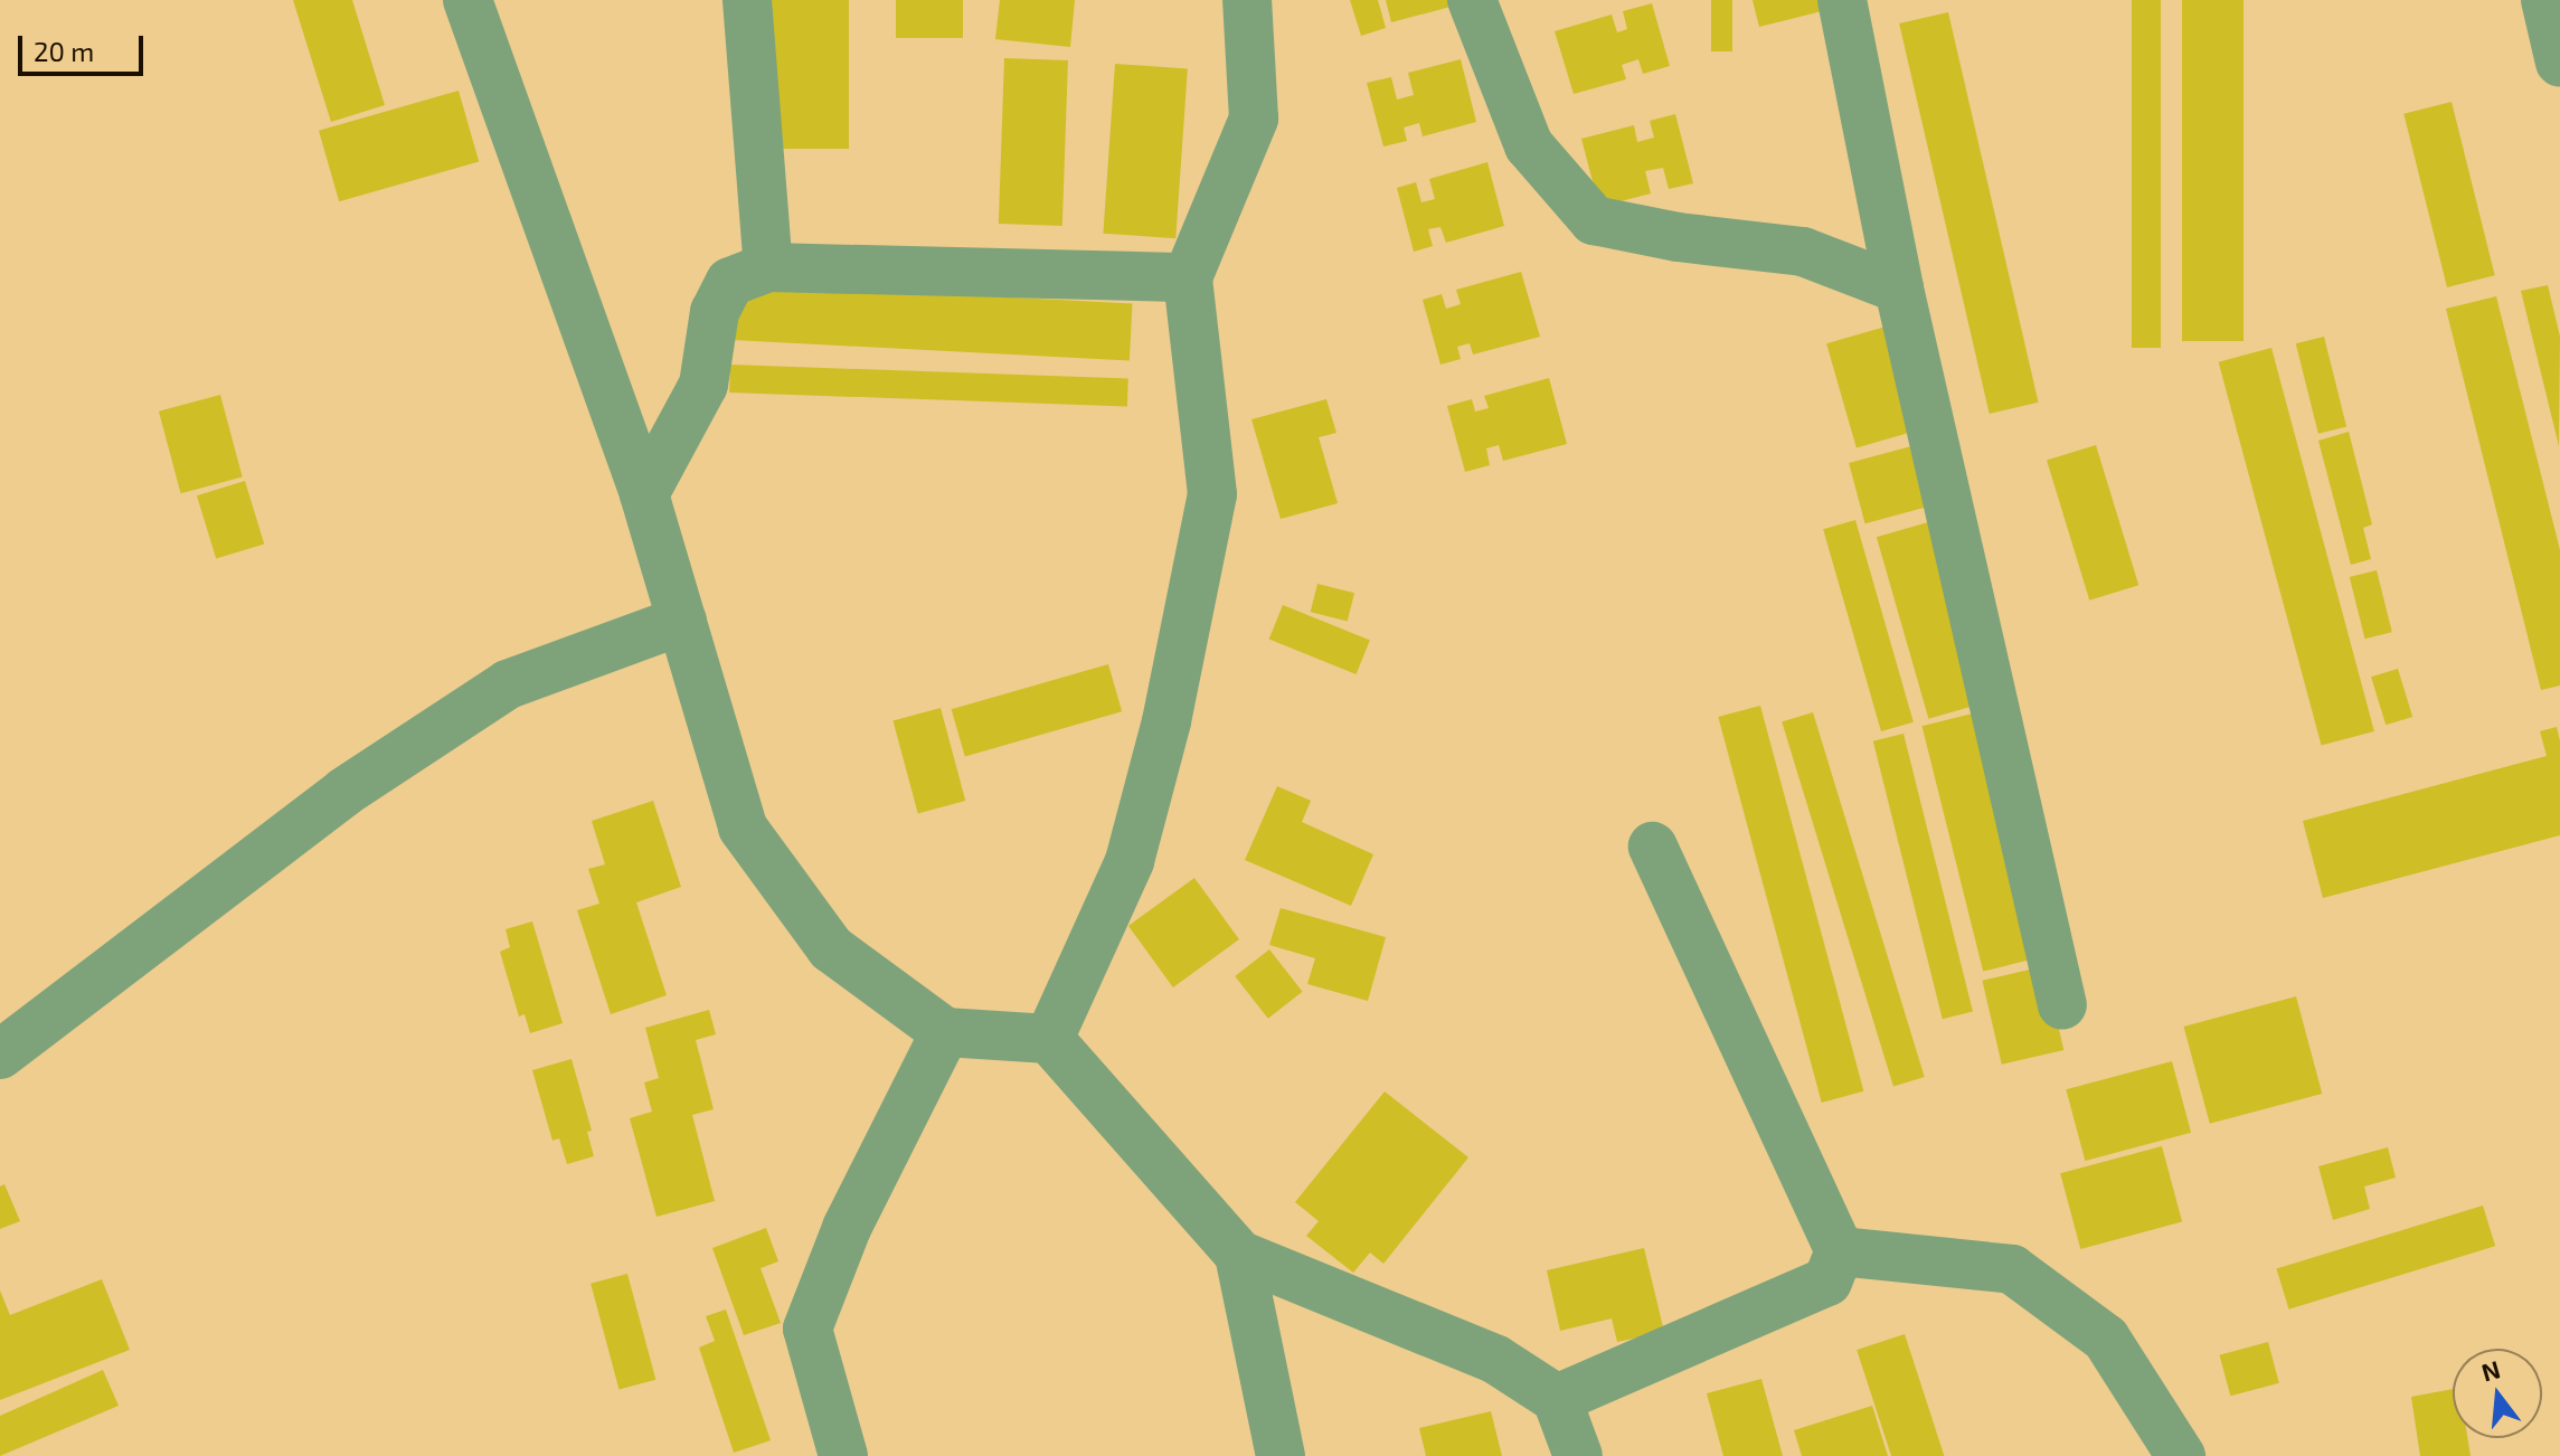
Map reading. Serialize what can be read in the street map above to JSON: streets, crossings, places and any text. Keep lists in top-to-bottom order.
{
  "scale_bar": "20 m",
  "north": "top"
}
